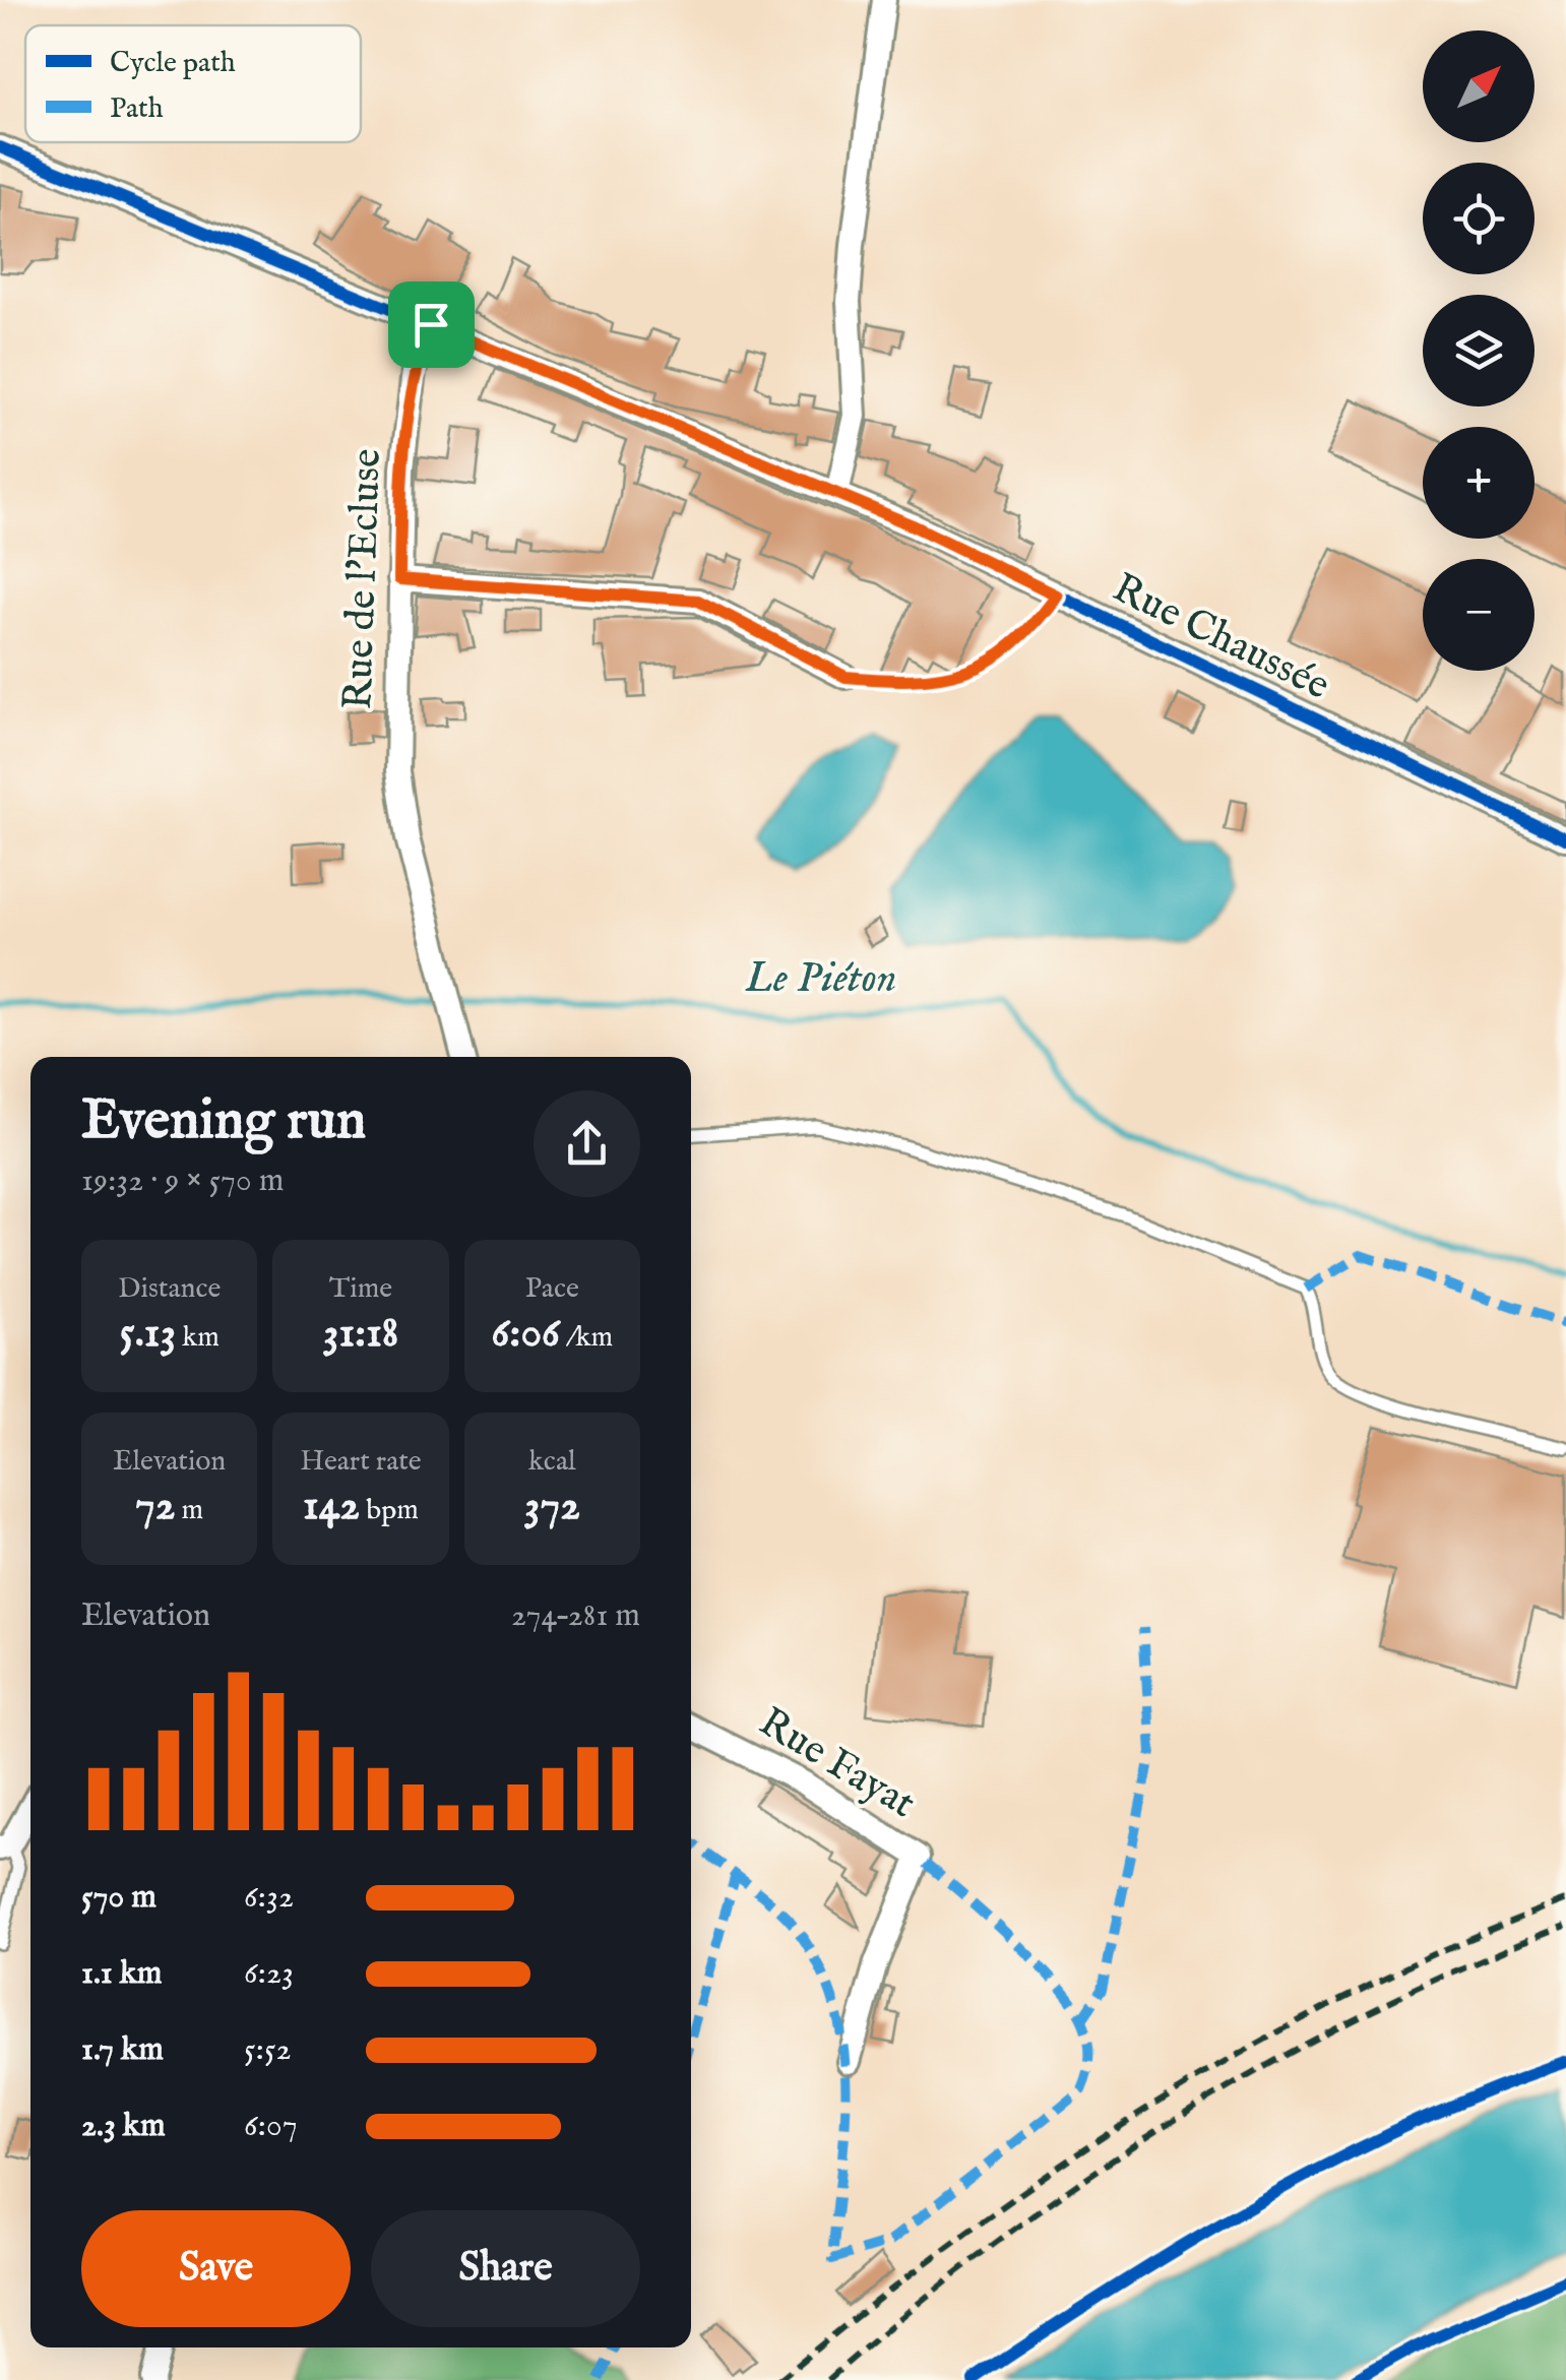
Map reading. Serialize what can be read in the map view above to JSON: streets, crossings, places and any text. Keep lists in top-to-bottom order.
{
  "streets": {
    "street": ["Rue de l'Ecluse", "Rue Chaussée", "Rue Fayat"]
  },
  "crossings": [
    ["Rue de l'Ecluse", "Rue Chaussée"]
  ],
  "water": ["Le Piéton"],
  "legend": ["Cycle path", "Path"],
  "north": "top right",
  "page": {
    "map_buttons": ["+", "−"],
    "heading": ["Evening run", "19:32 · 9 × 570 m"],
    "stats": [
      ["Distance", "5.13 km"],
      ["Time", "31:18"],
      ["Pace", "6:06 /km"],
      ["Elevation", "72 m"],
      ["Heart rate", "142 bpm"],
      ["kcal", "372"]
    ],
    "chart": ["Elevation", "274–281 m"],
    "list": [
      {
        "name": "570 m",
        "note": "6:32"
      },
      {
        "name": "1.1 km",
        "note": "6:23"
      },
      {
        "name": "1.7 km",
        "note": "5:52"
      },
      {
        "name": "2.3 km",
        "note": "6:07"
      }
    ],
    "buttons": ["Save", "Share"]
  }
}
